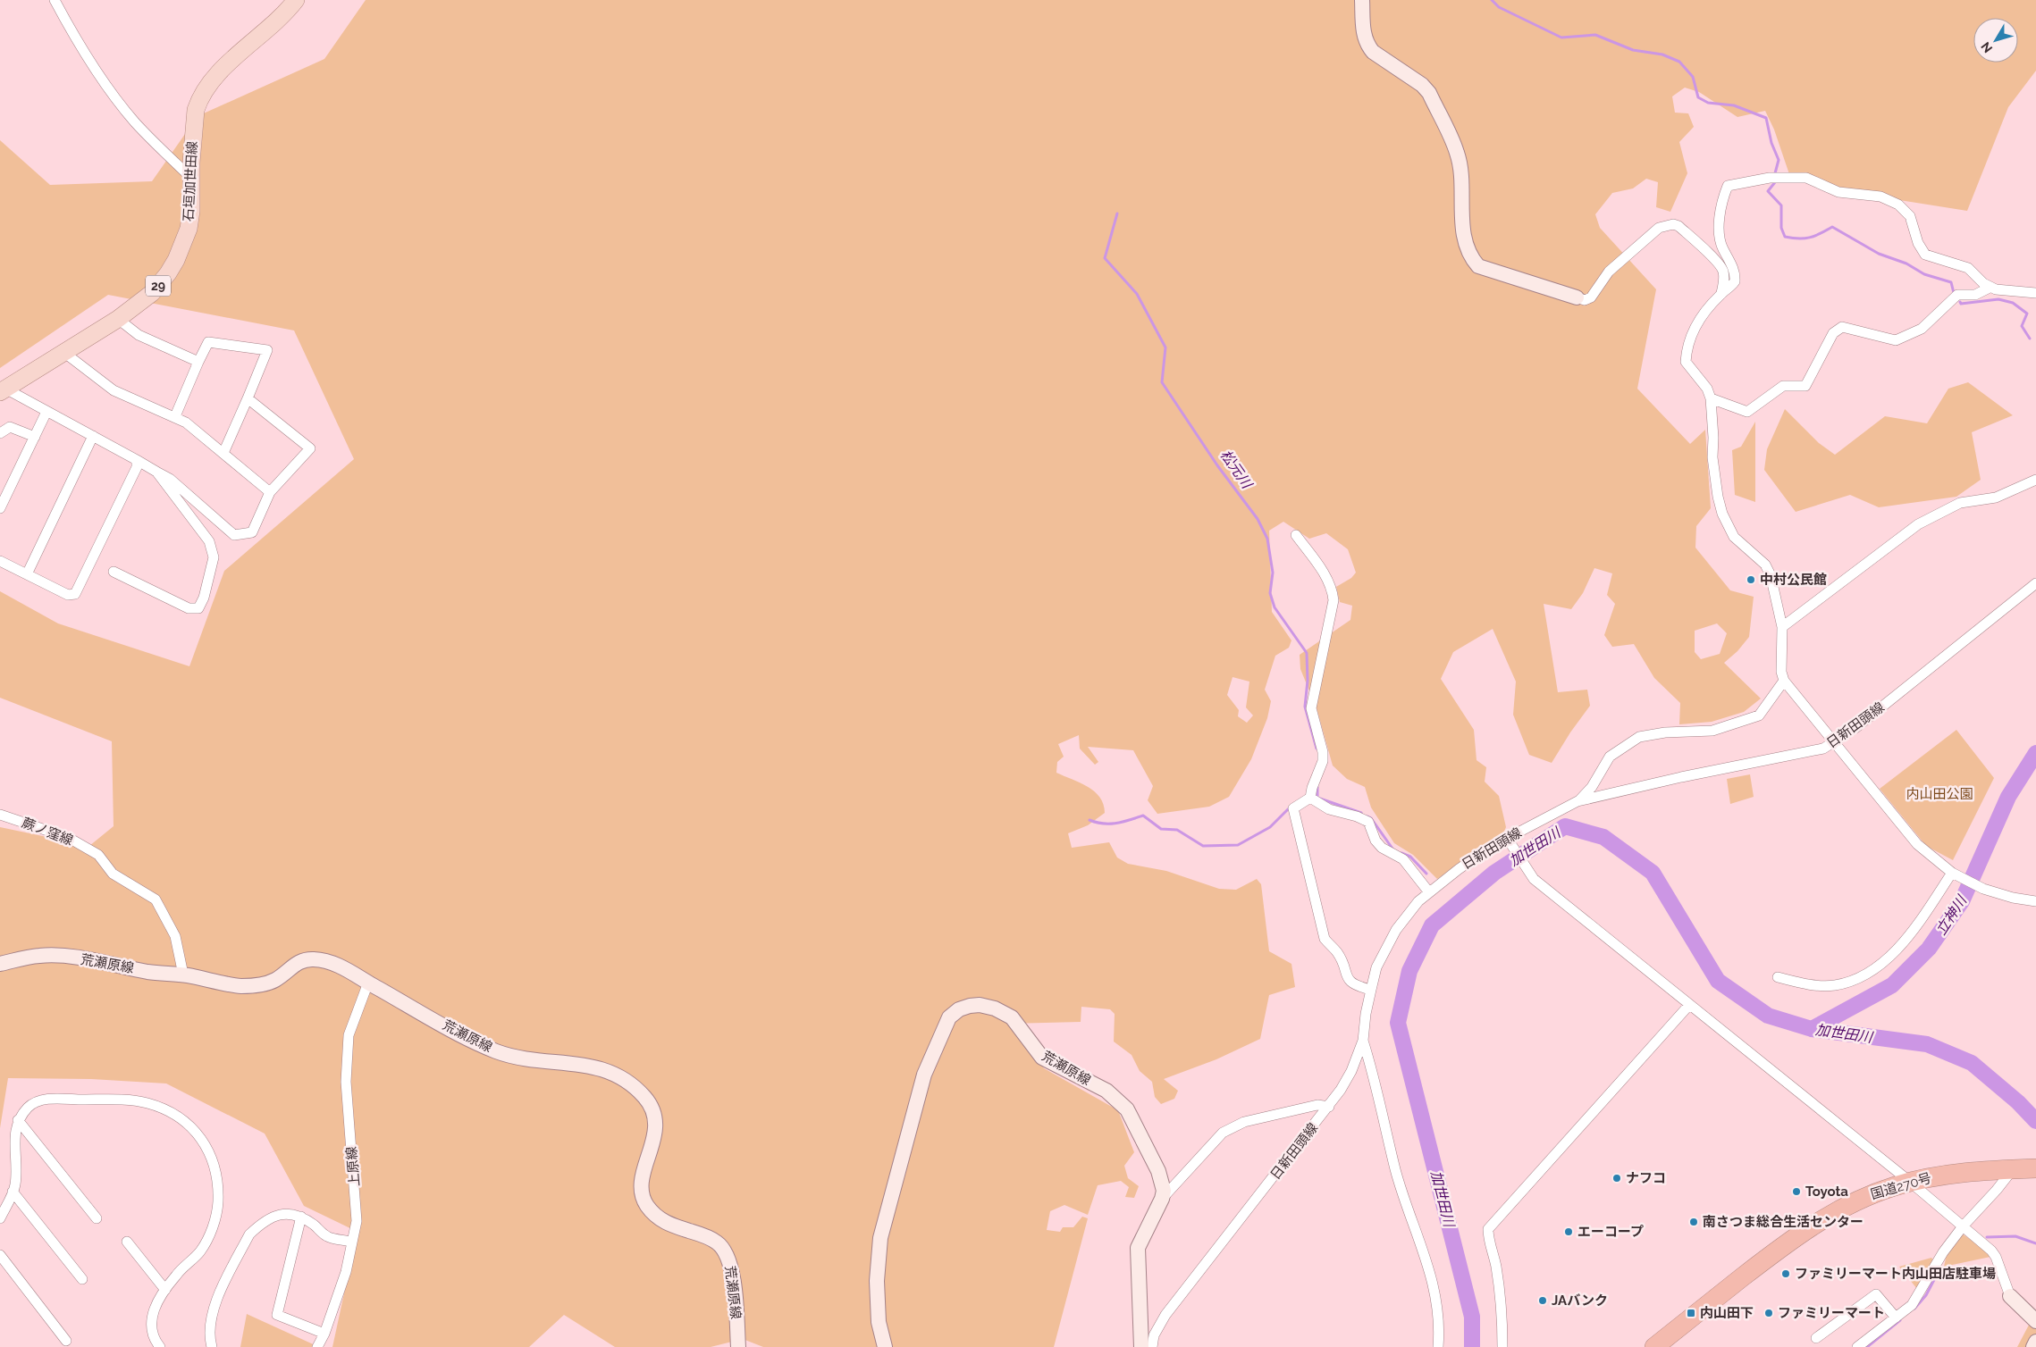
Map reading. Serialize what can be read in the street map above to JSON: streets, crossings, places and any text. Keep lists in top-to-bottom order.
{
  "streets": {
    "highway": ["国道270号"],
    "main road": ["石垣加世田線", "29"],
    "street": [
      "日新田頭線",
      "蕨ノ窪線",
      "荒瀬原線",
      "上原線"
    ]
  },
  "crossings": [
    ["蕨ノ窪線", "荒瀬原線"],
    ["荒瀬原線", "上原線"]
  ],
  "water": ["松元川", "加世田川", "立神川"],
  "parks": ["内山田公園"],
  "places": {
    "other": [
      "中村公民館",
      "ナフコ",
      "Toyota",
      "南さつま総合生活センター",
      "エーコープ",
      "ファミリーマート内山田店駐車場",
      "JAバンク",
      "ファミリーマート"
    ],
    "transit": ["内山田下"]
  },
  "north": "bottom left"
}
